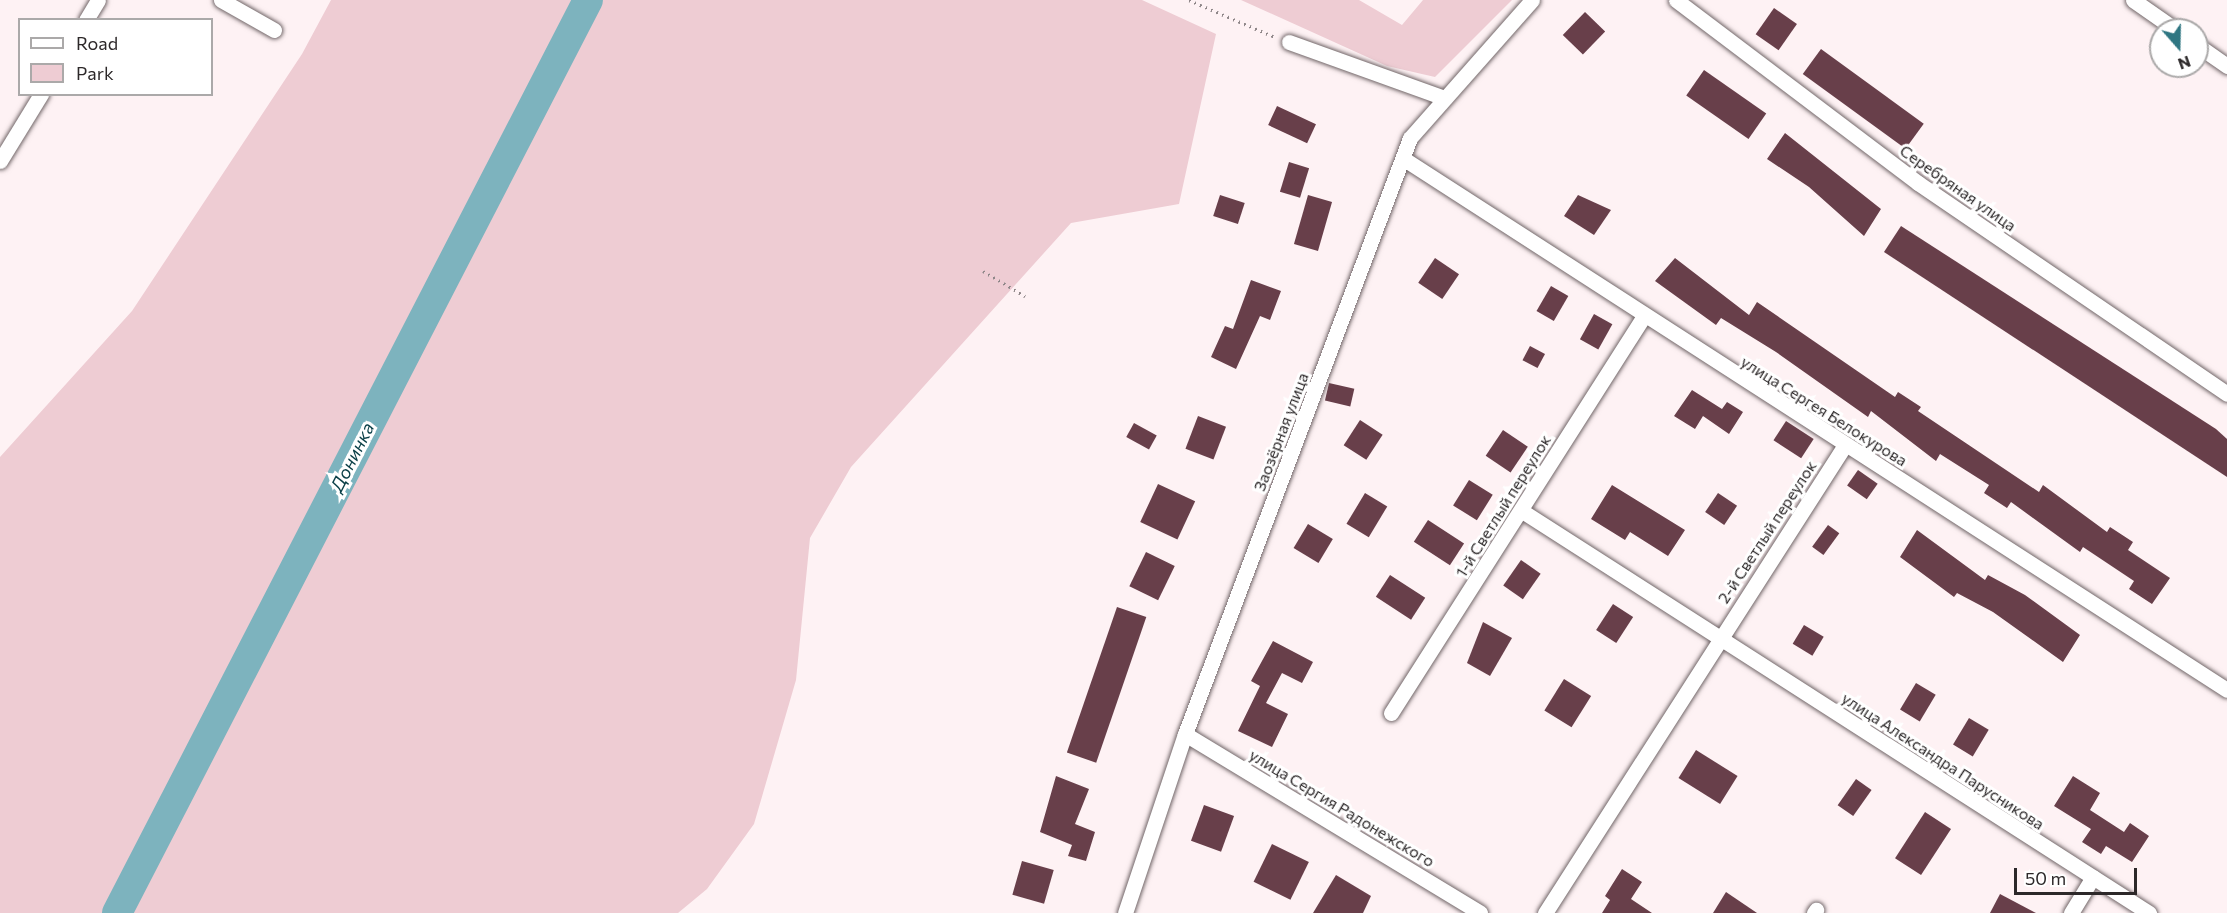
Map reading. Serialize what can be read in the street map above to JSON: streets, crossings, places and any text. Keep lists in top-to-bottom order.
{
  "streets": {
    "street": [
      "Серебряная улица",
      "улица Сергея Белокурова",
      "Заозёрная улица",
      "1-й Светлый переулок",
      "2-й Светлый переулок",
      "улица Александра Парусникова",
      "улица Сергия Радонежского"
    ]
  },
  "crossings": [
    ["улица Сергея Белокурова", "Заозёрная улица"],
    ["улица Сергея Белокурова", "1-й Светлый переулок"],
    ["улица Сергея Белокурова", "2-й Светлый переулок"],
    ["Заозёрная улица", "улица Сергия Радонежского"],
    ["2-й Светлый переулок", "улица Александра Парусникова"]
  ],
  "water": ["Донинка"],
  "legend": ["Road", "Park"],
  "scale_bar": "50 m",
  "north": "bottom"
}
